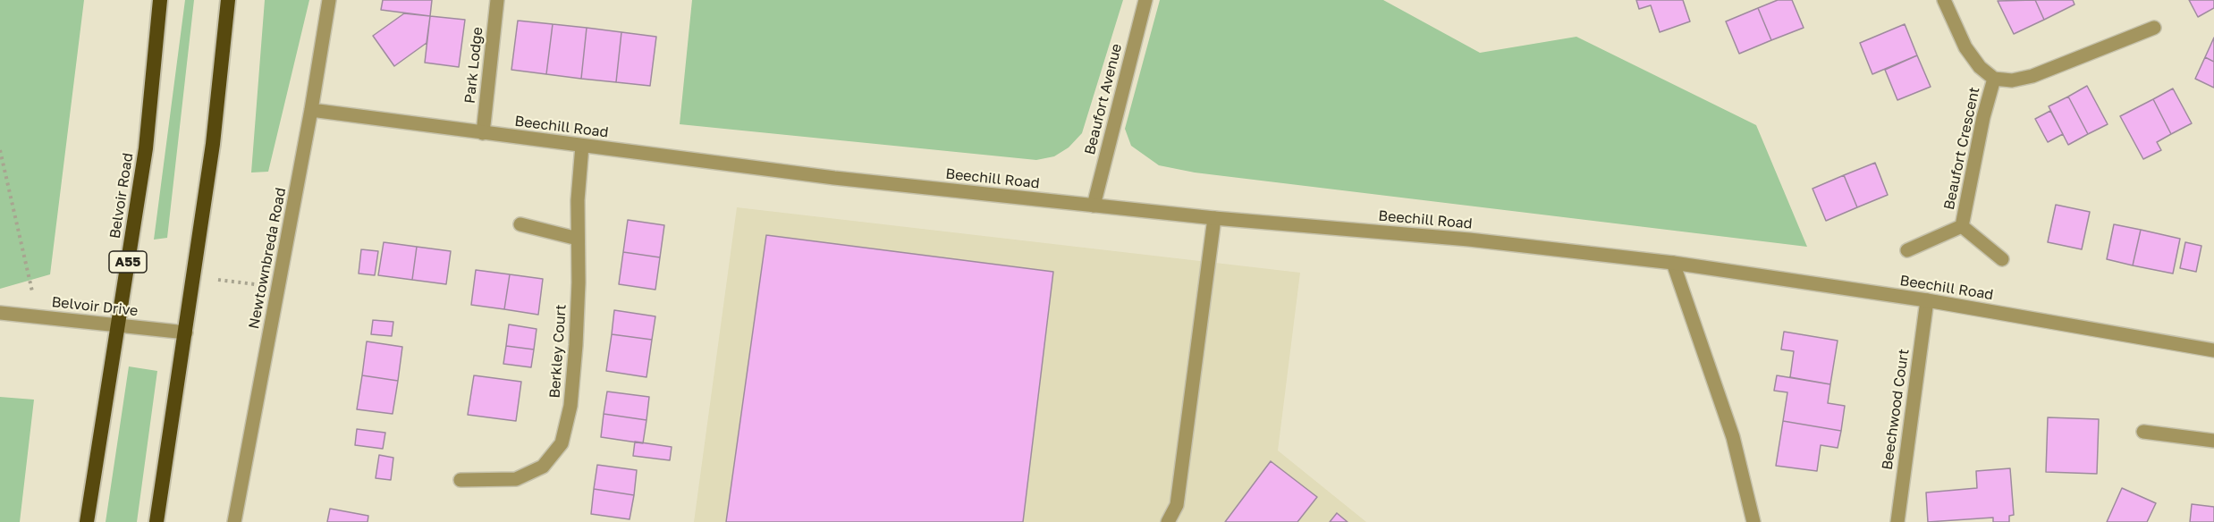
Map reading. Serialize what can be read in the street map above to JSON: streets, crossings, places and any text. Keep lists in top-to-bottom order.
{
  "streets": {
    "highway": ["Belvoir Road", "A55"],
    "street": [
      "Park Lodge",
      "Beaufort Avenue",
      "Beechill Road",
      "Beaufort Crescent",
      "Newtownbreda Road",
      "Belvoir Drive",
      "Berkley Court",
      "Beechwood Court"
    ]
  },
  "crossings": [
    ["Park Lodge", "Beechill Road"],
    ["Beaufort Avenue", "Beechill Road"],
    ["Beechill Road", "Newtownbreda Road"],
    ["Beechill Road", "Berkley Court"],
    ["Beechill Road", "Beechwood Court"],
    ["Belvoir Road", "Belvoir Drive"]
  ]
}
